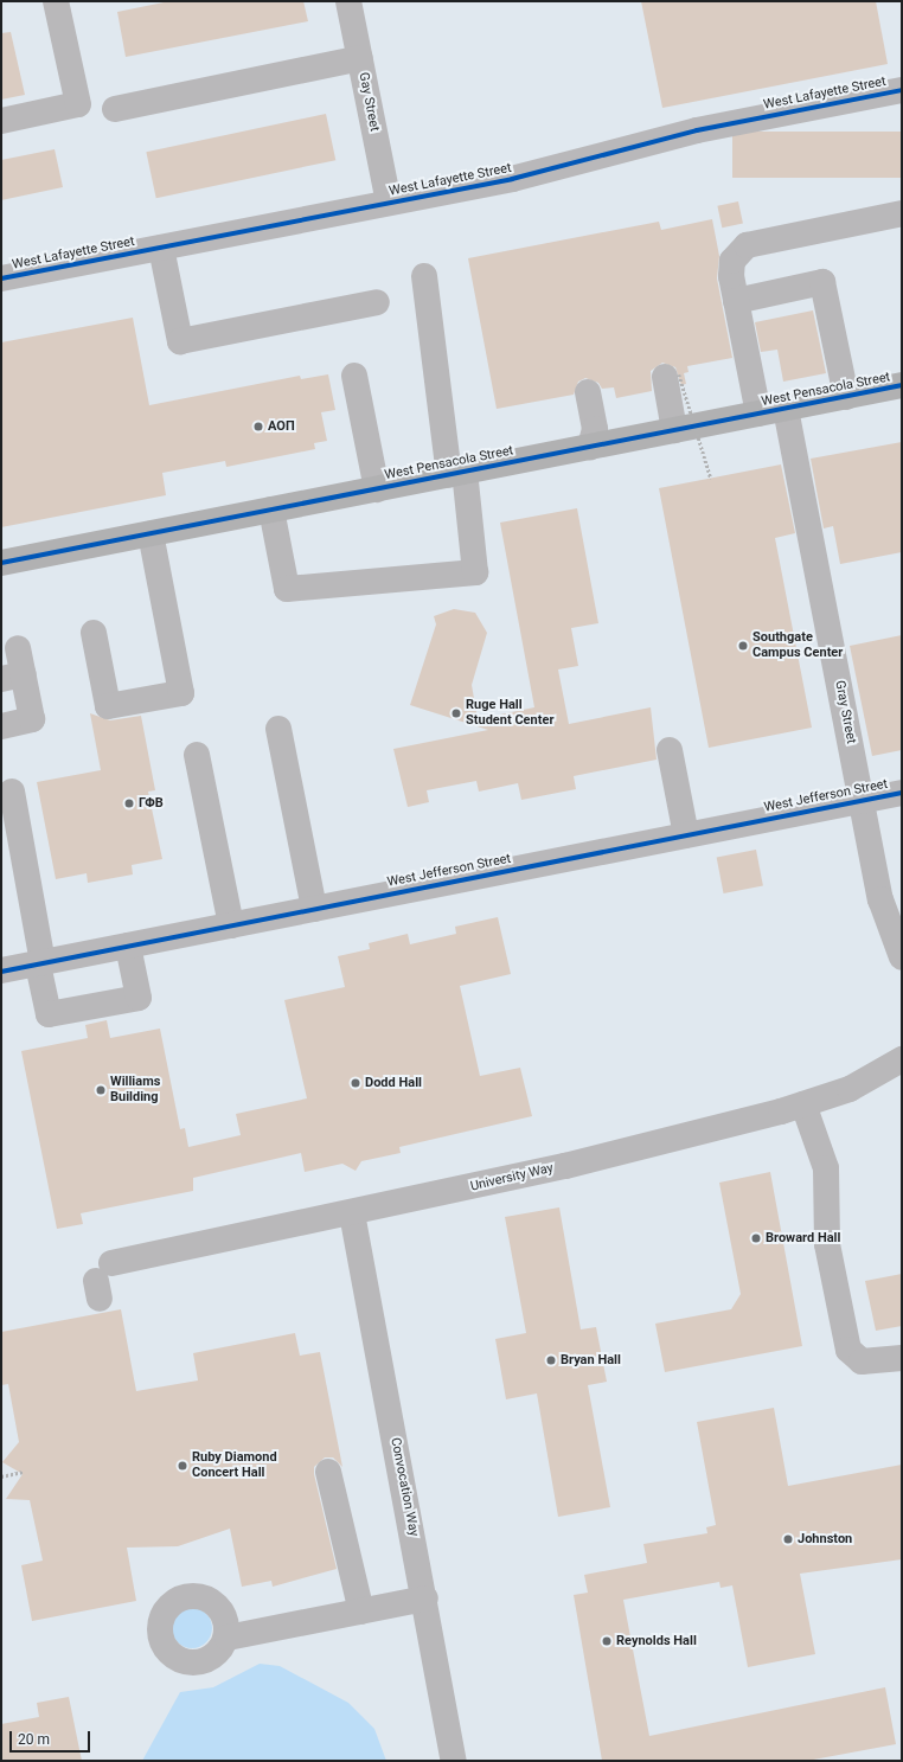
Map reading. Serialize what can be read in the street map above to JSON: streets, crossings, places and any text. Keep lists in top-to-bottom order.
{
  "streets": {
    "main road": ["West Pensacola Street"],
    "street": [
      "West Lafayette Street",
      "Gay Street",
      "Gray Street",
      "West Jefferson Street",
      "University Way",
      "Convocation Way"
    ]
  },
  "crossings": [
    ["West Lafayette Street", "Gay Street"],
    ["West Pensacola Street", "Gray Street"],
    ["Gray Street", "West Jefferson Street"],
    ["University Way", "Convocation Way"]
  ],
  "places": [
    "ΑΟΠ",
    "Southgate Campus Center",
    "Ruge Hall Student Center",
    "ΓΦΒ",
    "Dodd Hall",
    "Williams Building",
    "Broward Hall",
    "Bryan Hall",
    "Ruby Diamond Concert Hall",
    "Johnston",
    "Reynolds Hall"
  ],
  "scale_bar": "20 m"
}
